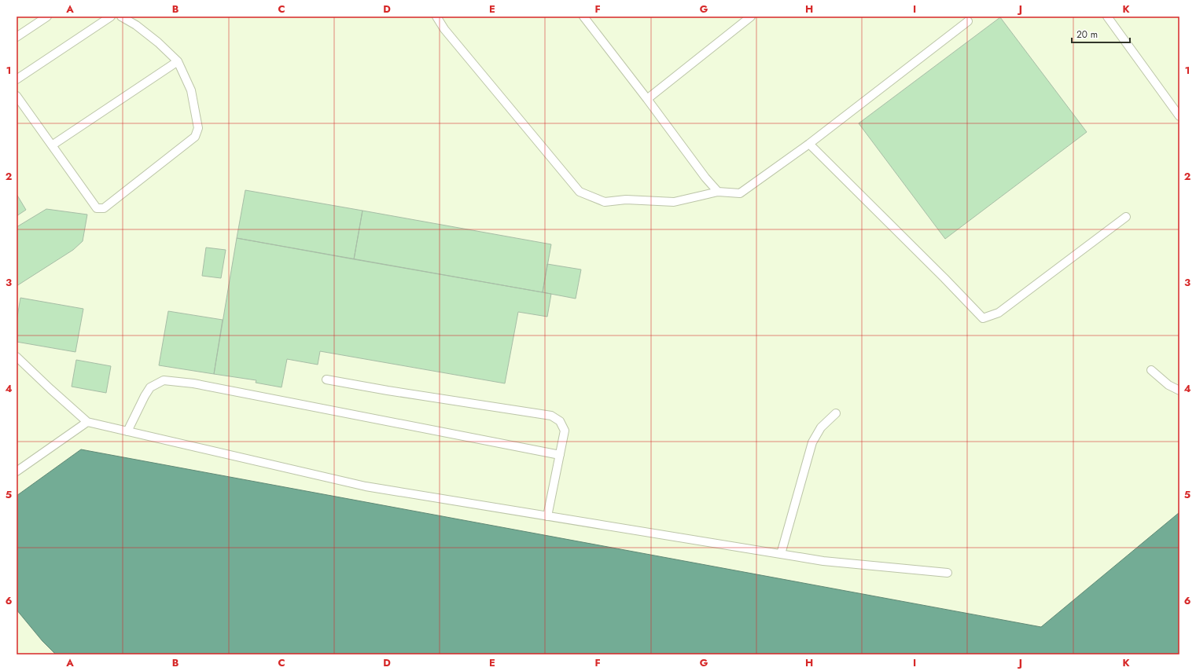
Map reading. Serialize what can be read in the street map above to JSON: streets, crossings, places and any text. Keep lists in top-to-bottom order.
{
  "scale_bar": "20 m",
  "grid": {
    "columns": [
      "A",
      "B",
      "C",
      "D",
      "E",
      "F",
      "G",
      "H",
      "I",
      "J",
      "K"
    ],
    "rows": [
      "1",
      "2",
      "3",
      "4",
      "5",
      "6"
    ]
  }
}
